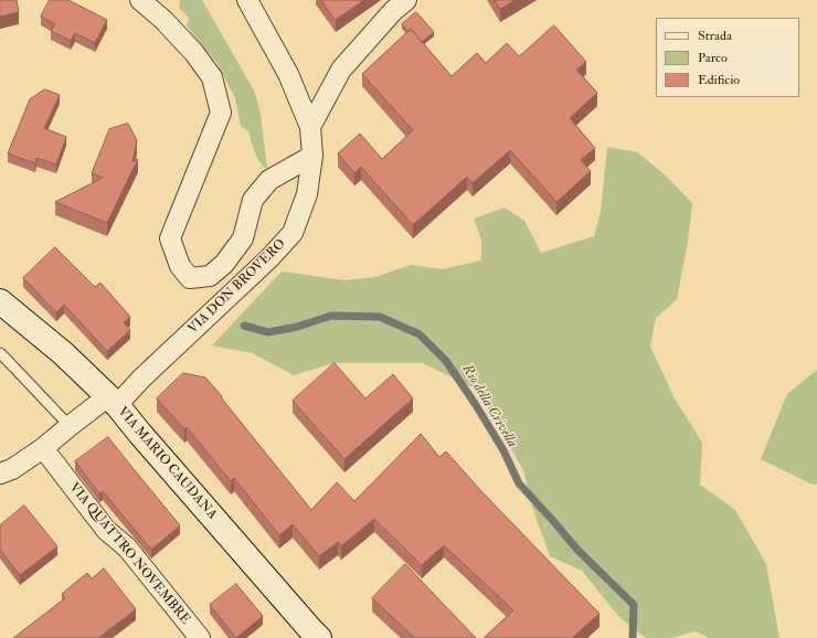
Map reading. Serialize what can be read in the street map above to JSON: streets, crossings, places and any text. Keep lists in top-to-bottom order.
{
  "streets": {
    "main road": ["VIA MARIO CAUDANA"],
    "street": ["VIA DON BROVERO", "VIA QUATTRO NOVEMBRE"]
  },
  "crossings": [
    ["VIA DON BROVERO", "VIA MARIO CAUDANA"]
  ],
  "water": ["Rio della Crivella"],
  "legend": ["Strada", "Parco", "Edificio"]
}
